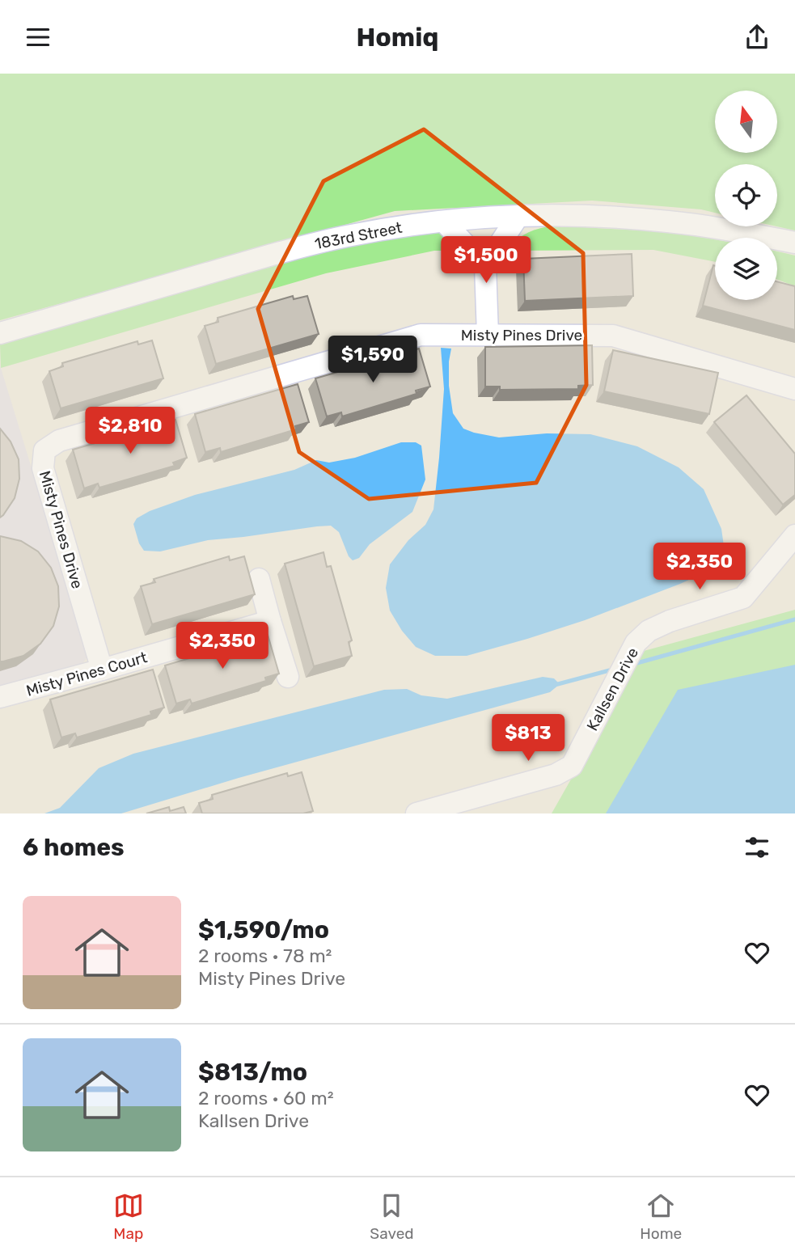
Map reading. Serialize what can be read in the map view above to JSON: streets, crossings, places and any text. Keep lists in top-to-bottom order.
{
  "streets": {
    "street": [
      "183rd Street",
      "Misty Pines Drive",
      "Misty Pines Court",
      "Kallsen Drive"
    ]
  },
  "crossings": [
    ["Misty Pines Drive", "Misty Pines Court"]
  ],
  "north": "top",
  "page": {
    "header": "Homiq",
    "price": [
      "$1,500",
      "$1,590",
      "$2,810",
      "$2,350",
      "$2,350",
      "$813"
    ],
    "heading": "6 homes",
    "list": [
      {
        "name": "$1,590/mo",
        "note": "2 rooms · 78 m² · Misty Pines Drive"
      },
      {
        "name": "$813/mo",
        "note": "2 rooms · 60 m² · Kallsen Drive"
      }
    ],
    "tabs": ["Map", "Saved", "Home"]
  }
}
